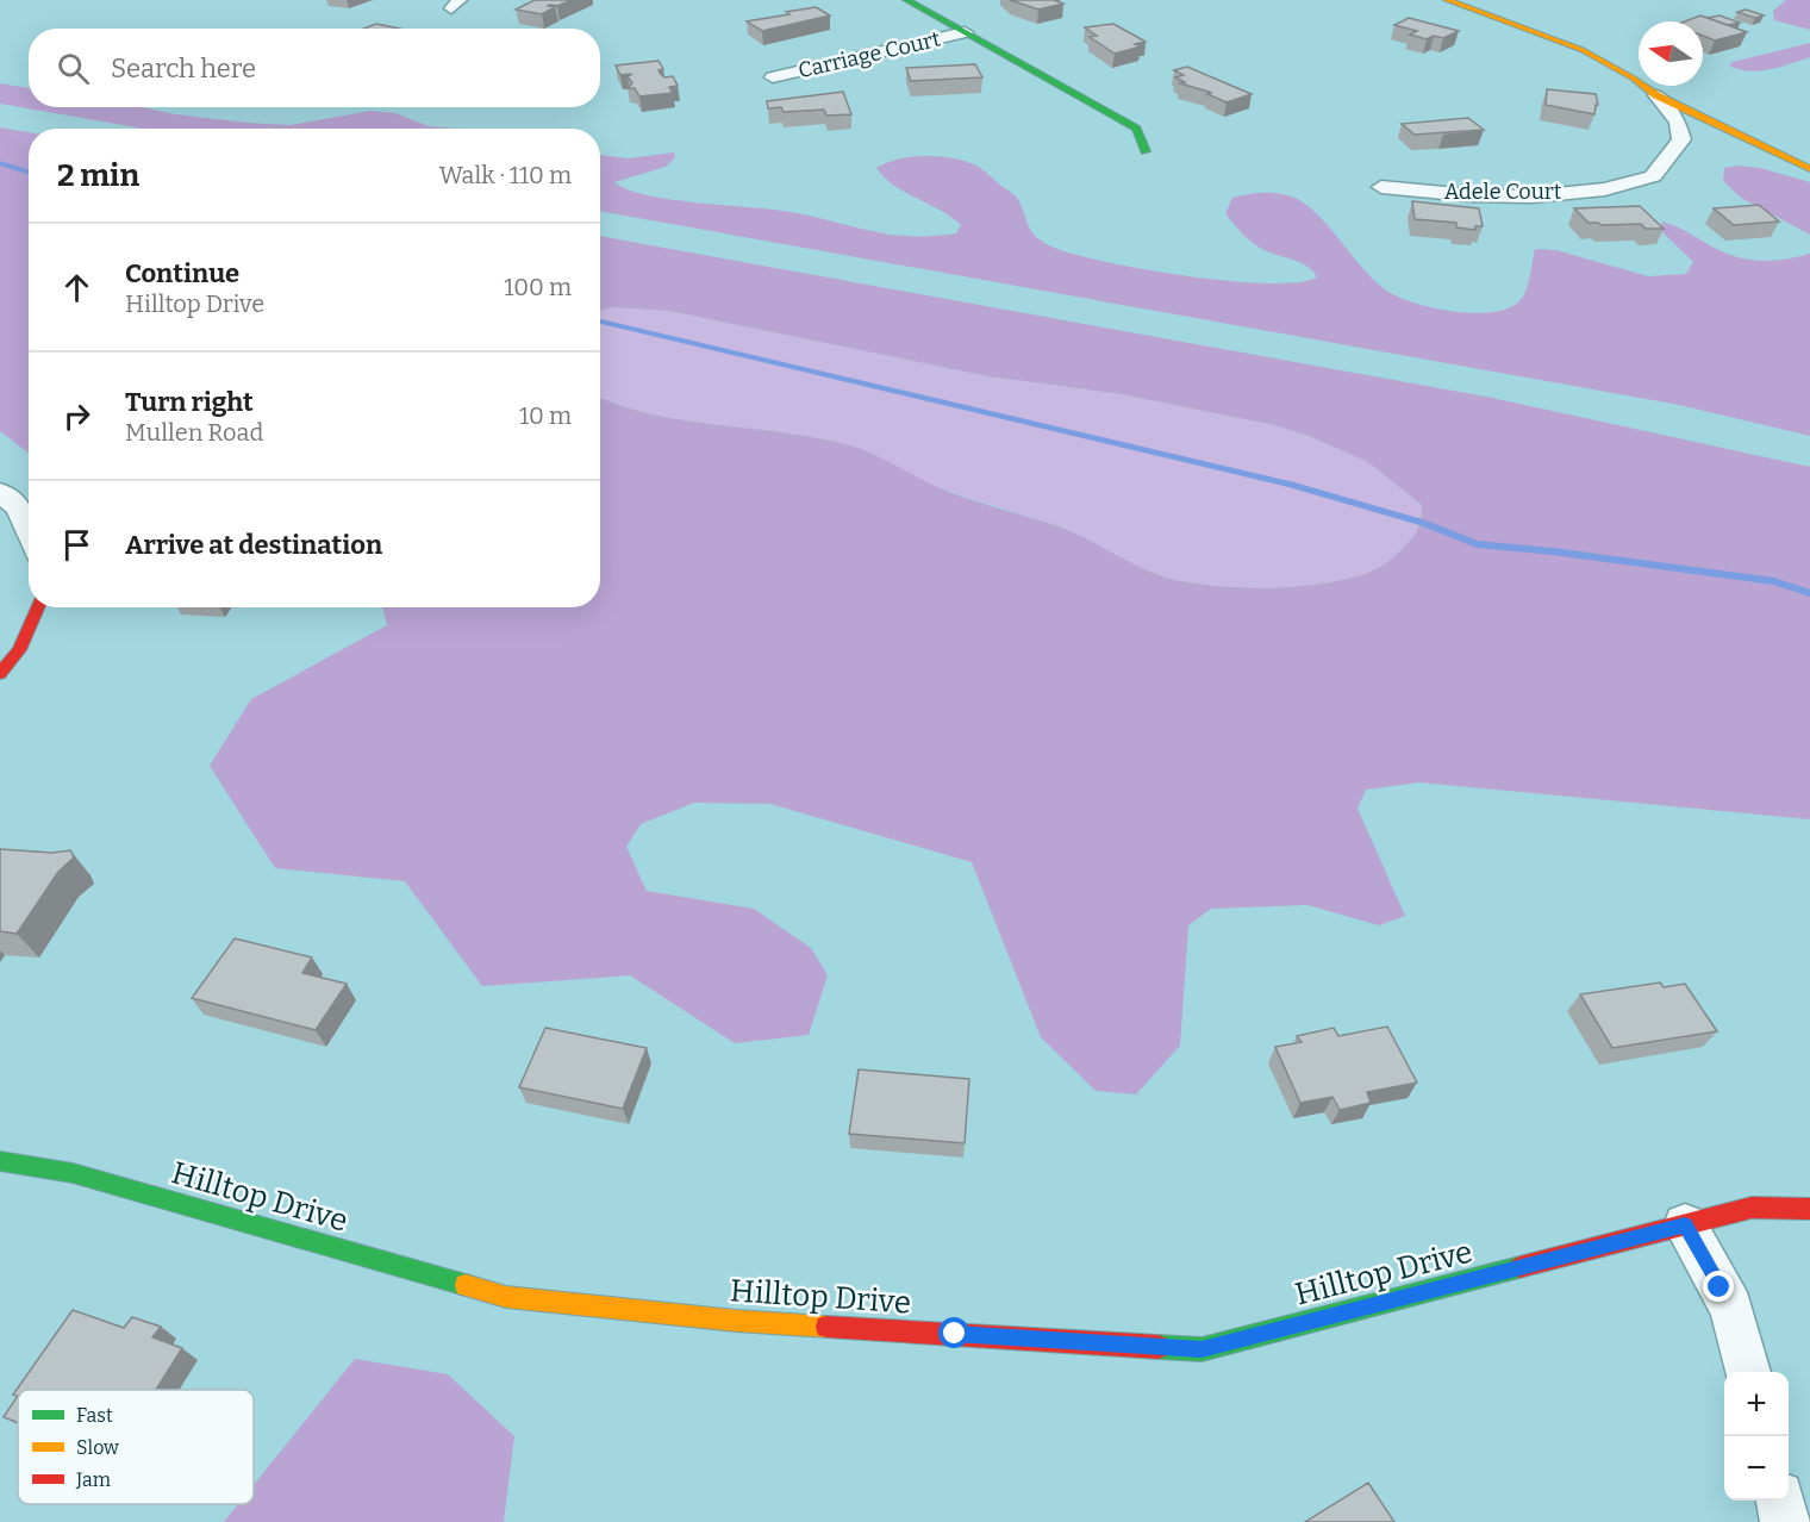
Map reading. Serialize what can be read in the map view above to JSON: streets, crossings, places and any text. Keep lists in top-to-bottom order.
{
  "streets": {
    "street": ["Carriage Court", "Adele Court", "Hilltop Drive"]
  },
  "legend": ["Fast", "Slow", "Jam"],
  "north": "left",
  "page": {
    "search": "Search here",
    "heading": ["2 min", "Walk · 110 m"],
    "list": [
      ["Continue", "Hilltop Drive", "100 m"],
      ["Turn right", "Mullen Road", "10 m"],
      "Arrive at destination"
    ],
    "map_buttons": ["+", "−"]
  }
}
